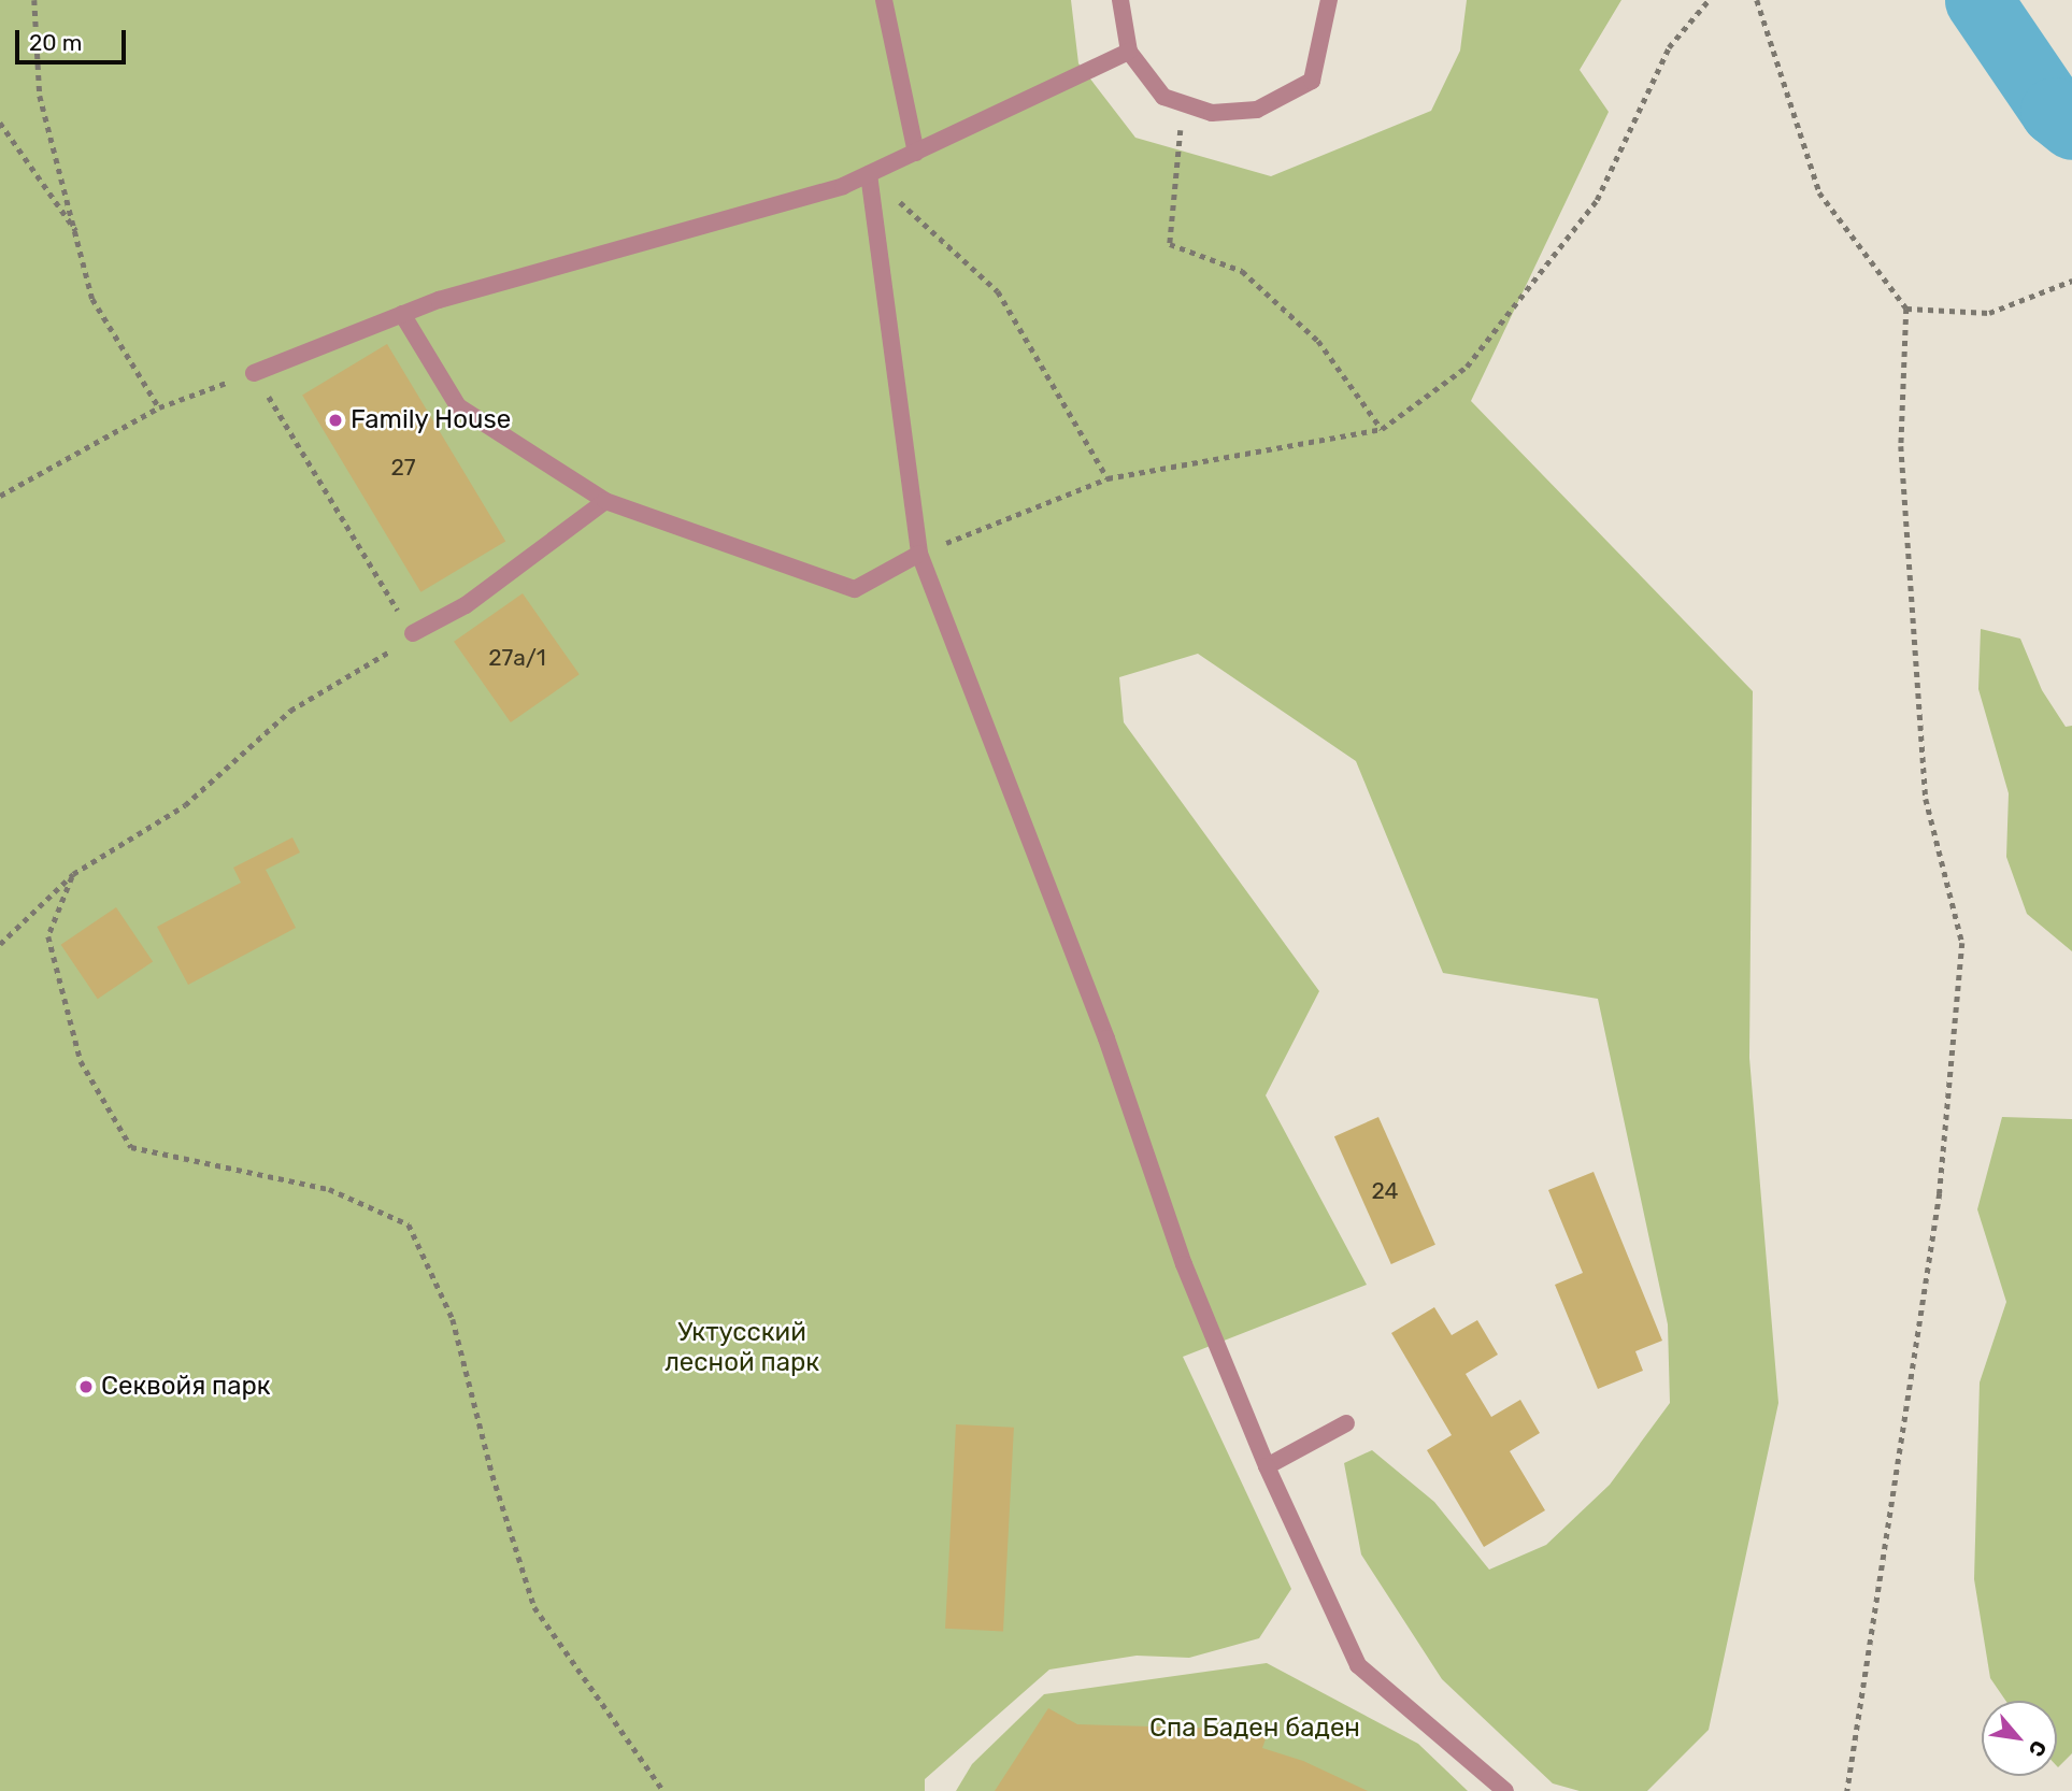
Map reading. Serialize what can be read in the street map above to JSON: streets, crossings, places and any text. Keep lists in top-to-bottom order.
{
  "parks": ["Уктусский лесной парк", "Спа Баден баден"],
  "places": ["Family House", "Секвойя парк"],
  "house_numbers": ["27", "27а/1", "24"],
  "scale_bar": "20 m",
  "north": "bottom right"
}
